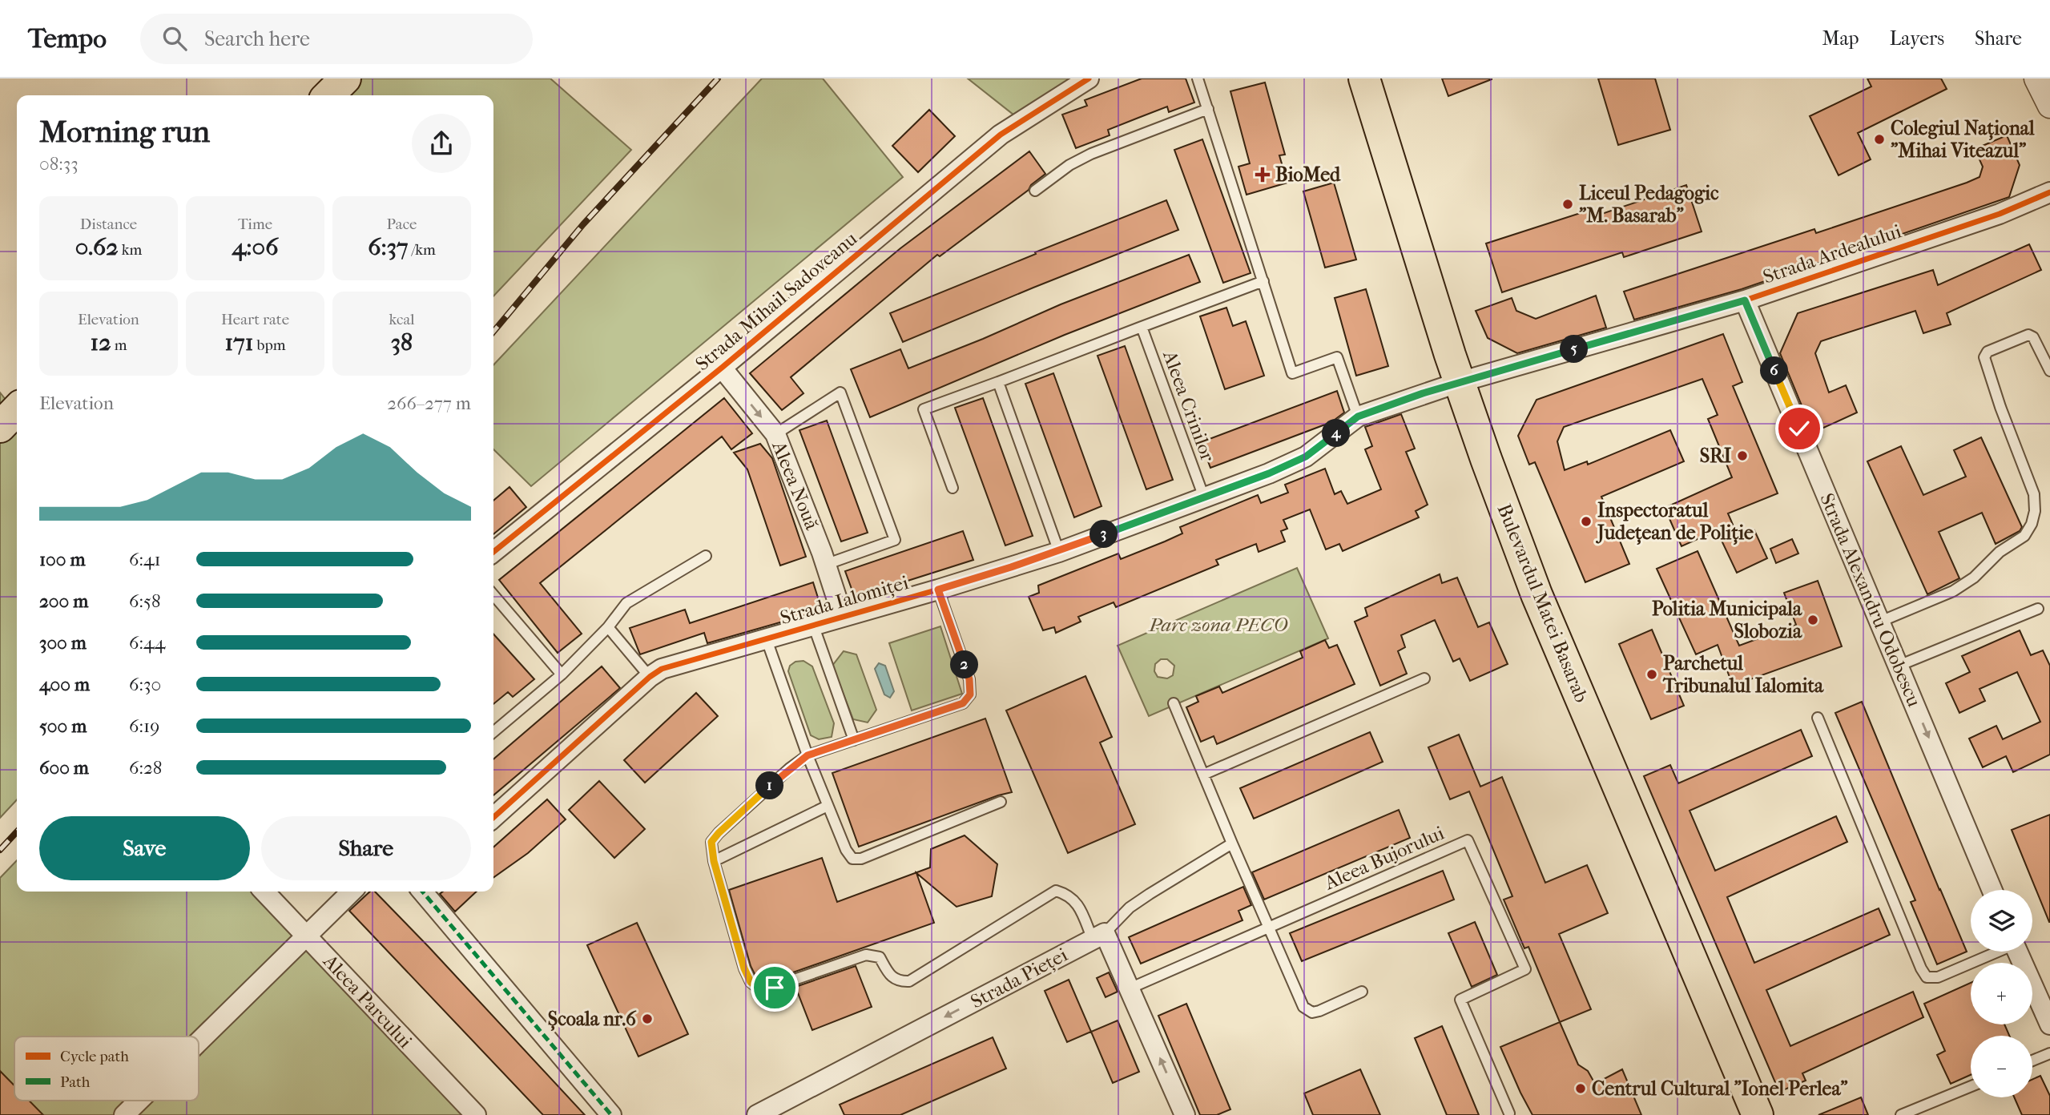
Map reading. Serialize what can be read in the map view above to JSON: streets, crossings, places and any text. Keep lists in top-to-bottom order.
{
  "streets": {
    "main road": ["Bulevardul Matei Basarab"],
    "street": [
      "Strada Ardealului",
      "Strada Mihail Sadoveanu",
      "Aleea Nouă",
      "Strada Ialomiței",
      "Strada Alexandru Odobescu",
      "Strada Pieței",
      "Aleea Parcului"
    ],
    "lane": ["Aleea Crinilor", "Aleea Bujorului"]
  },
  "crossings": [
    ["Strada Ardealului", "Strada Ialomiței"],
    ["Strada Ardealului", "Strada Alexandru Odobescu"],
    ["Strada Ardealului", "Bulevardul Matei Basarab"],
    ["Strada Mihail Sadoveanu", "Aleea Nouă"],
    ["Aleea Crinilor", "Strada Ialomiței"],
    ["Aleea Nouă", "Strada Ialomiței"],
    ["Strada Ialomiței", "Bulevardul Matei Basarab"]
  ],
  "one_way": ["Strada Alexandru Odobescu", "Strada Pieței"],
  "parks": ["Parc zona PECO"],
  "places": {
    "other": [
      "Colegiul Național \"Mihai Viteazul\"",
      "Liceul Pedagogic \"M. Basarab\"",
      "SRI",
      "Inspectoratul Județean de Poliție",
      "Politia Municipala Slobozia",
      "Parchetul Tribunalul Ialomita",
      "Școala nr.6",
      "Centrul Cultural \"Ionel Perlea\""
    ],
    "health": ["BioMed"]
  },
  "legend": ["Cycle path", "Path"],
  "page": {
    "header": "Tempo",
    "search": "Search here",
    "nav": ["Map", "Layers", "Share"],
    "heading": ["Morning run", "08:33"],
    "stats": [
      ["Distance", "0.62 km"],
      ["Time", "4:06"],
      ["Pace", "6:37 /km"],
      ["Elevation", "12 m"],
      ["Heart rate", "171 bpm"],
      ["kcal", "38"]
    ],
    "pins": [
      "5",
      "6",
      "4",
      "3",
      "2",
      "1"
    ],
    "chart": ["Elevation", "266–277 m"],
    "list": [
      {
        "name": "100 m",
        "note": "6:41"
      },
      {
        "name": "200 m",
        "note": "6:58"
      },
      {
        "name": "300 m",
        "note": "6:44"
      },
      {
        "name": "400 m",
        "note": "6:30"
      },
      {
        "name": "500 m",
        "note": "6:19"
      },
      {
        "name": "600 m",
        "note": "6:28"
      }
    ],
    "buttons": ["Save", "Share"],
    "map_buttons": ["+", "−"]
  }
}
